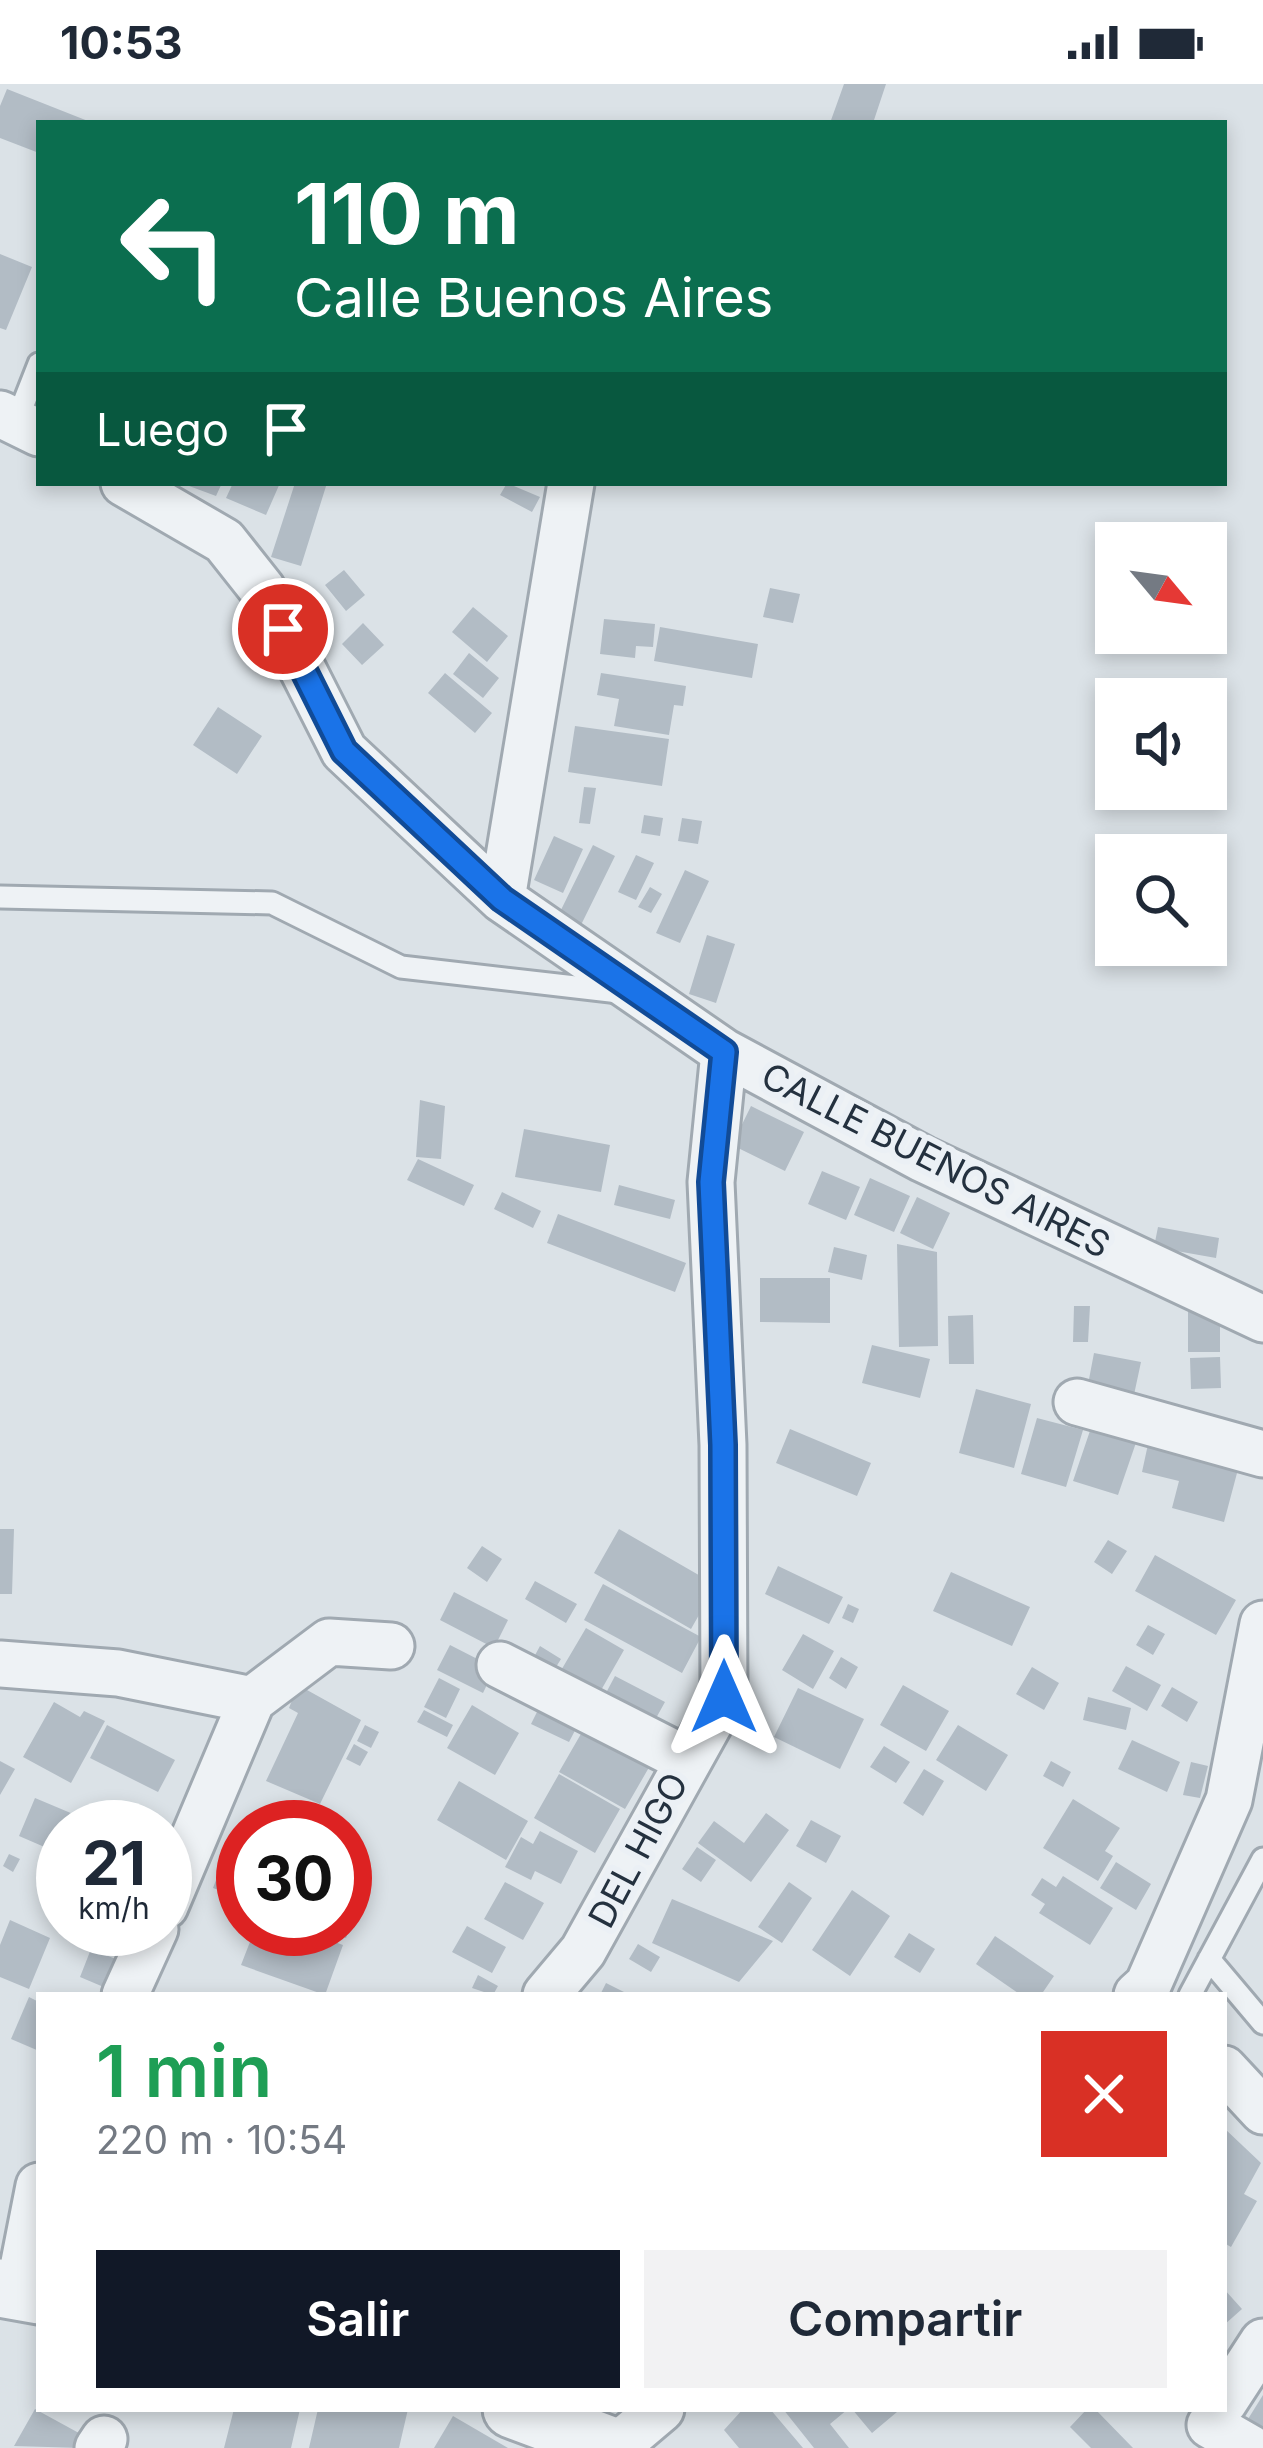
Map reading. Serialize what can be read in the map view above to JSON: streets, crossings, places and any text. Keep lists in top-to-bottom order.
{
  "streets": {
    "street": ["CALLE BUENOS AIRES", "DEL HIGO"]
  },
  "crossings": [
    ["CALLE BUENOS AIRES", "DEL HIGO"]
  ],
  "north": "bottom right",
  "page": {
    "status": "10:53",
    "turn": ["110 m", "Calle Buenos Aires"],
    "then": "Luego",
    "speed": "21 km/h",
    "limit": "30",
    "heading": ["1 min", "220 m · 10:54"],
    "buttons": ["Salir", "Compartir"]
  }
}
